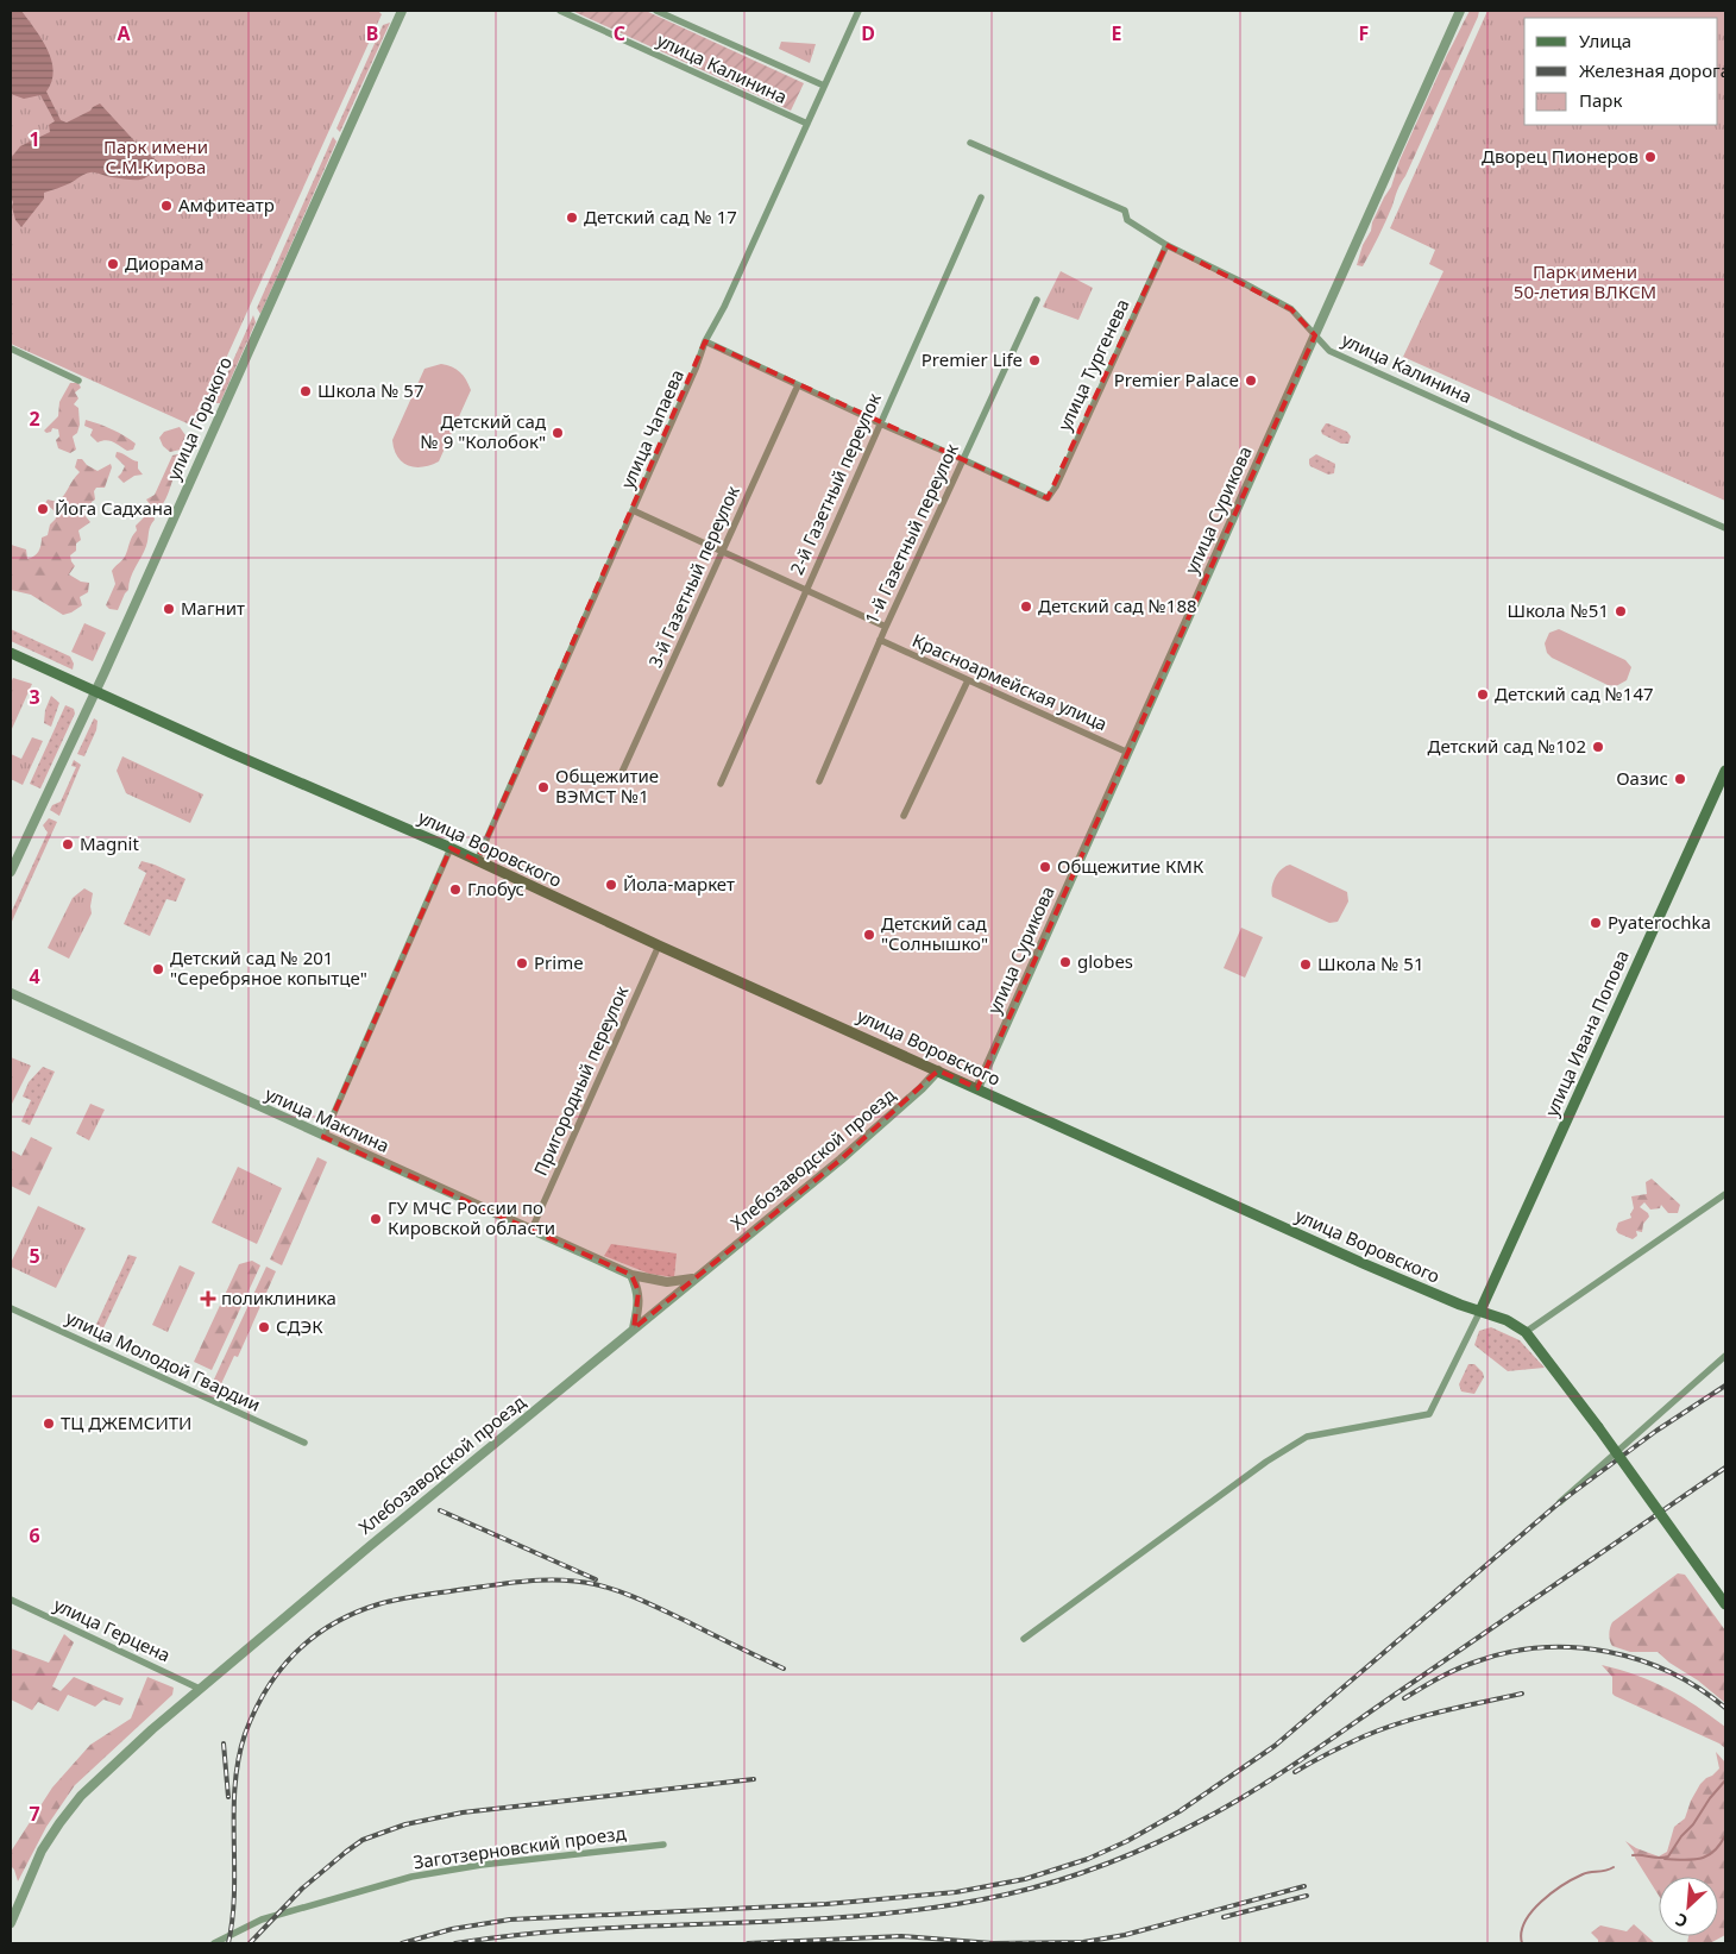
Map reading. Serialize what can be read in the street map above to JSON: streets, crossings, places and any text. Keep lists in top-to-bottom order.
{
  "streets": {
    "main road": ["улица Воровского", "улица Ивана Попова"],
    "street": [
      "улица Калинина",
      "улица Тургенева",
      "улица Горького",
      "улица Чапаева",
      "2-й Газетный переулок",
      "улица Сурикова",
      "1-й Газетный переулок",
      "3-й Газетный переулок",
      "Красноармейская улица",
      "Пригородный переулок",
      "улица Маклина",
      "Хлебозаводской проезд",
      "улица Молодой Гвардии",
      "улица Герцена",
      "Заготзерновский проезд"
    ]
  },
  "crossings": [
    ["улица Калинина", "улица Тургенева"],
    ["улица Калинина", "улица Чапаева"],
    ["улица Калинина", "улица Сурикова"],
    ["улица Тургенева", "1-й Газетный переулок"],
    ["улица Горького", "улица Воровского"],
    ["улица Чапаева", "улица Воровского"],
    ["улица Сурикова", "Красноармейская улица"],
    ["улица Сурикова", "улица Воровского"],
    ["1-й Газетный переулок", "Красноармейская улица"],
    ["улица Воровского", "улица Ивана Попова"],
    ["улица Воровского", "Пригородный переулок"],
    ["улица Воровского", "Хлебозаводской проезд"],
    ["Пригородный переулок", "улица Маклина"],
    ["улица Маклина", "Хлебозаводской проезд"],
    ["Хлебозаводской проезд", "улица Герцена"]
  ],
  "parks": ["Парк имени С.М.Кирова", "Парк имени 50-летия ВЛКСМ"],
  "places": {
    "other": [
      "Дворец Пионеров",
      "Амфитеатр",
      "Детский сад № 17",
      "Диорама",
      "Premier Life",
      "Premier Palace",
      "Школа № 57",
      "Детский сад № 9 \"Колобок\"",
      "Йога Садхана",
      "Детский сад №188",
      "Магнит",
      "Школа №51",
      "Детский сад №147",
      "Детский сад №102",
      "Оазис",
      "Общежитие ВЭМСТ №1",
      "Magnit",
      "Общежитие КМК",
      "Йола-маркет",
      "Глобус",
      "Pyaterochka",
      "Детский сад \"Солнышко\"",
      "globes",
      "Prime",
      "Школа № 51",
      "Детский сад № 201 \"Серебряное копытце\"",
      "ГУ МЧС России по Кировской области",
      "СДЭК",
      "ТЦ ДЖЕМСИТИ"
    ],
    "health": ["поликлиника"]
  },
  "legend": ["Улица", "Железная дорога", "Парк"],
  "north": "bottom left",
  "grid": {
    "columns": [
      "A",
      "B",
      "C",
      "D",
      "E",
      "F"
    ],
    "rows": [
      "1",
      "2",
      "3",
      "4",
      "5",
      "6",
      "7"
    ]
  }
}
